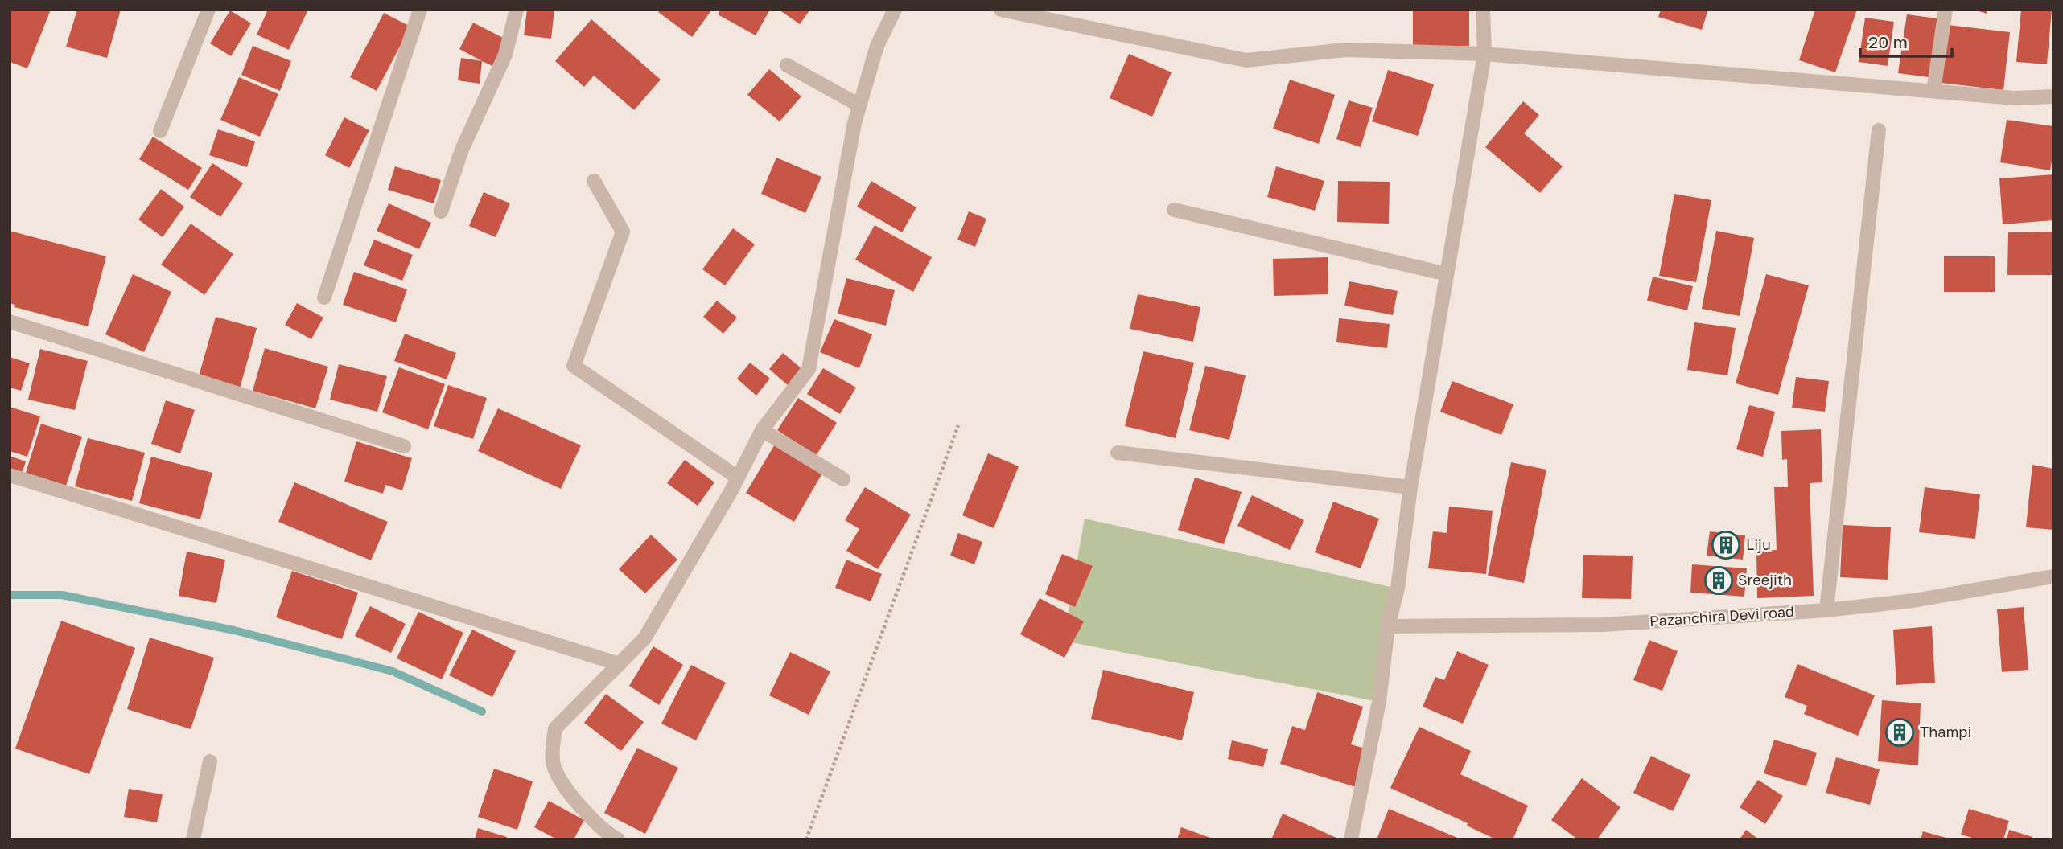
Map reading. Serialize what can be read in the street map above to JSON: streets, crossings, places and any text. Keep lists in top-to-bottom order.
{
  "streets": {
    "street": ["Pazanchira Devi road"]
  },
  "places": {
    "building": ["Liju", "Sreejith", "Thampi"]
  },
  "scale_bar": "20 m"
}
